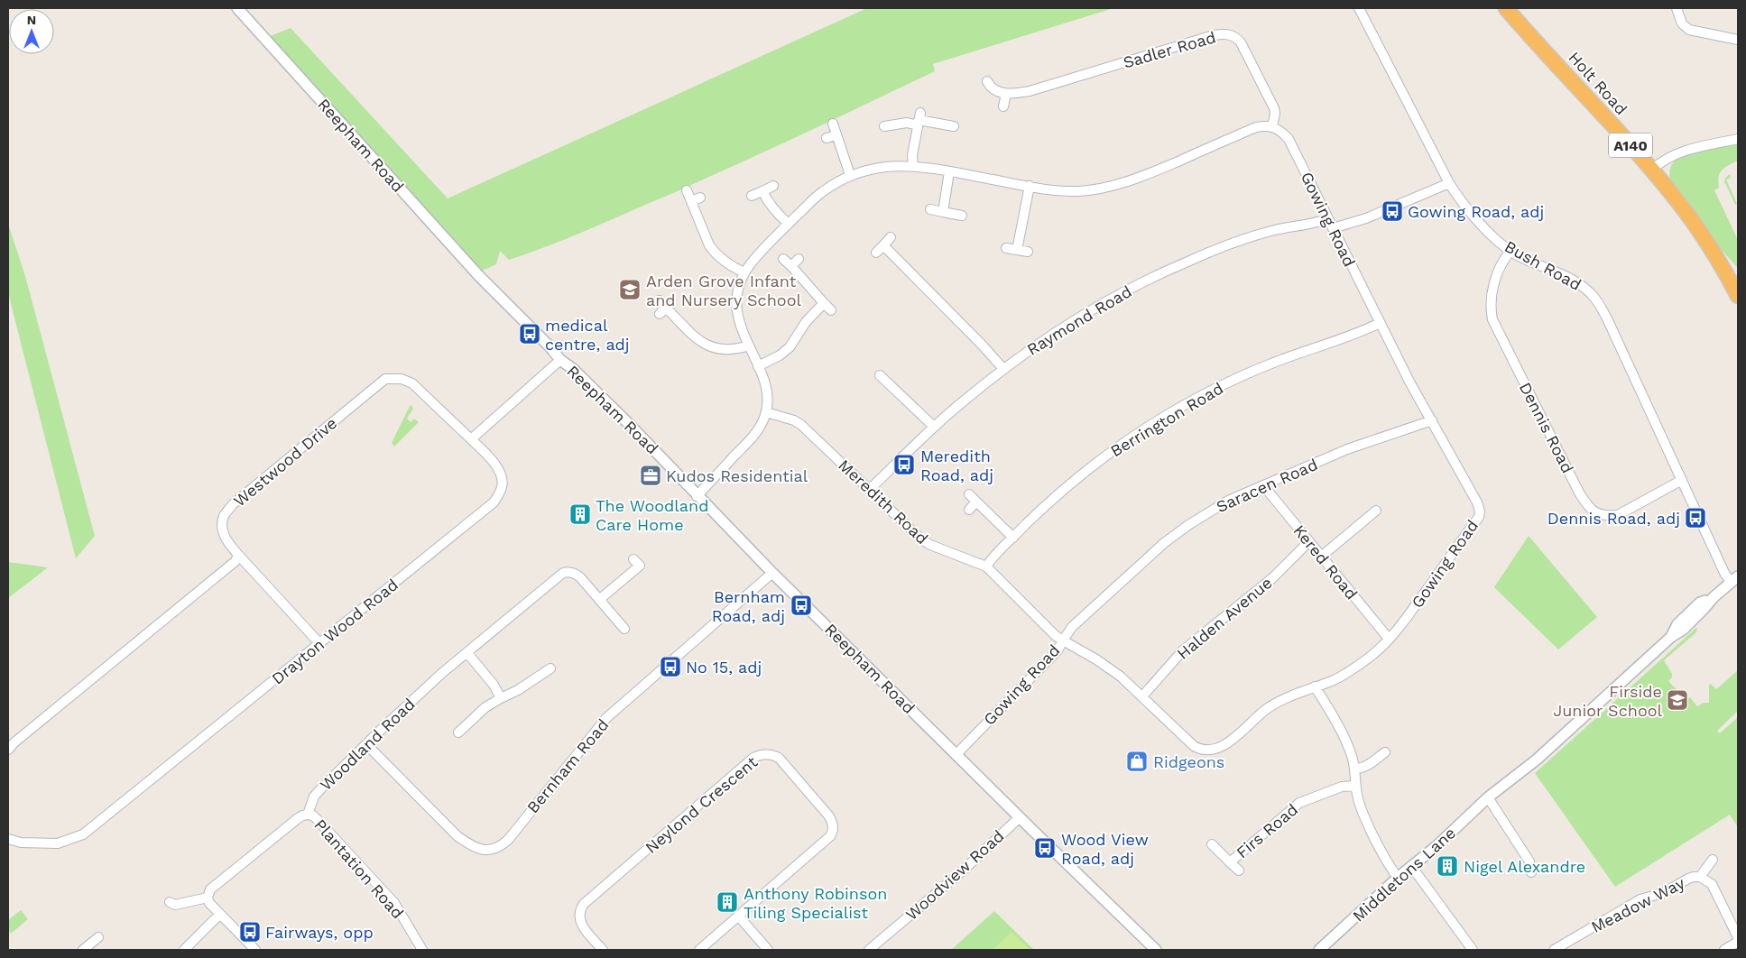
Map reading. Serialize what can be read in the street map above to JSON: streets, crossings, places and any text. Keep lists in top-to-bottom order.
{
  "streets": {
    "highway": ["Holt Road", "A140"],
    "street": [
      "Sadler Road",
      "Reepham Road",
      "Gowing Road",
      "Bush Road",
      "Raymond Road",
      "Berrington Road",
      "Dennis Road",
      "Westwood Drive",
      "Saracen Road",
      "Meredith Road",
      "Kered Road",
      "Halden Avenue",
      "Drayton Wood Road",
      "Woodland Road",
      "Bernham Road",
      "Neylond Crescent",
      "Firs Road",
      "Plantation Road",
      "Middletons Lane",
      "Woodview Road",
      "Meadow Way"
    ]
  },
  "crossings": [
    ["Sadler Road", "Gowing Road"],
    ["Reepham Road", "Gowing Road"],
    ["Reepham Road", "Bernham Road"],
    ["Reepham Road", "Woodview Road"],
    ["Gowing Road", "Raymond Road"],
    ["Gowing Road", "Berrington Road"],
    ["Gowing Road", "Saracen Road"],
    ["Gowing Road", "Meredith Road"],
    ["Gowing Road", "Kered Road"],
    ["Gowing Road", "Halden Avenue"],
    ["Bush Road", "Dennis Road"],
    ["Bush Road", "Middletons Lane"],
    ["Raymond Road", "Meredith Road"],
    ["Berrington Road", "Meredith Road"],
    ["Westwood Drive", "Drayton Wood Road"],
    ["Saracen Road", "Meredith Road"],
    ["Saracen Road", "Kered Road"],
    ["Kered Road", "Halden Avenue"],
    ["Woodland Road", "Bernham Road"],
    ["Woodland Road", "Plantation Road"]
  ],
  "places": {
    "bus stop": [
      "Gowing Road, adj",
      "medical centre, adj",
      "Meredith Road, adj",
      "Dennis Road, adj",
      "Bernham Road, adj",
      "No 15, adj",
      "Wood View Road, adj",
      "Fairways, opp"
    ],
    "school or university": ["Arden Grove Infant and Nursery School", "Firside Junior School"],
    "office": ["Kudos Residential"],
    "building": ["The Woodland Care Home", "Nigel Alexandre", "Anthony Robinson Tiling Specialist"],
    "shop": ["Ridgeons"]
  },
  "north": "top"
}
